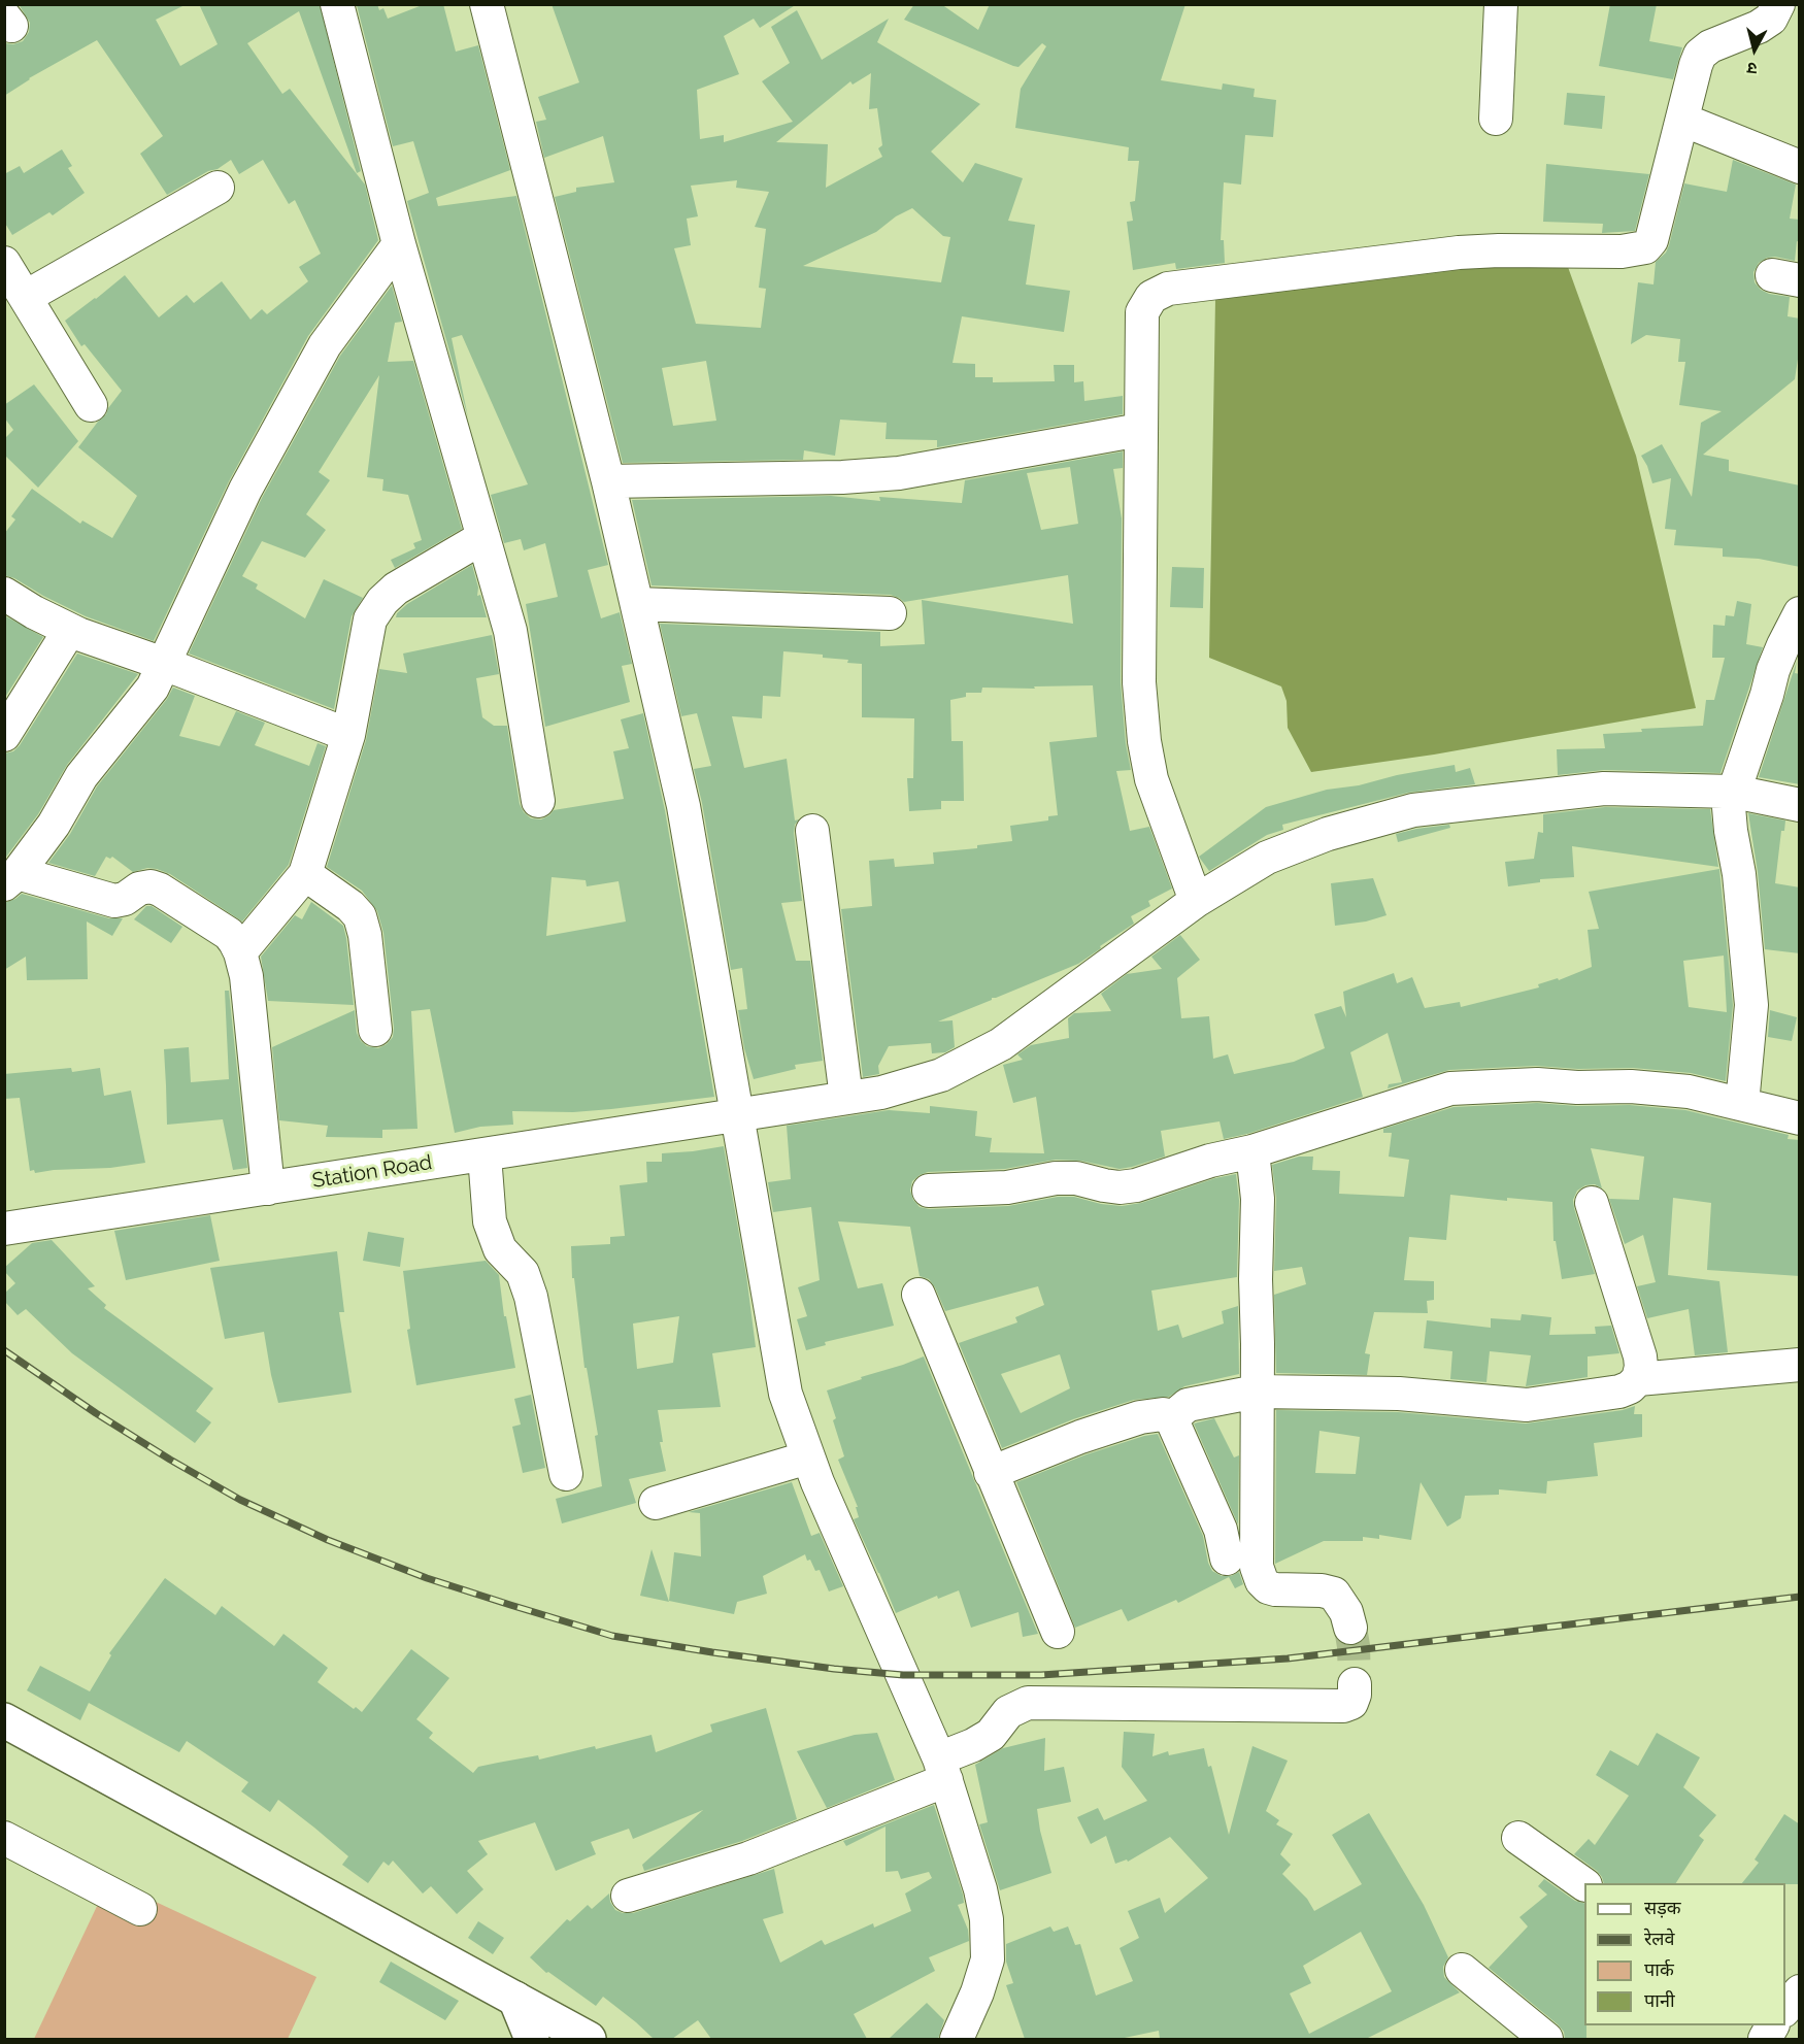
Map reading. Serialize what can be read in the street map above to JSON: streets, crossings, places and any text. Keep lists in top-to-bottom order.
{
  "streets": {
    "street": ["Station Road"]
  },
  "legend": [
    "सड़क",
    "रेलवे",
    "पार्क",
    "पानी"
  ],
  "north": "bottom"
}
